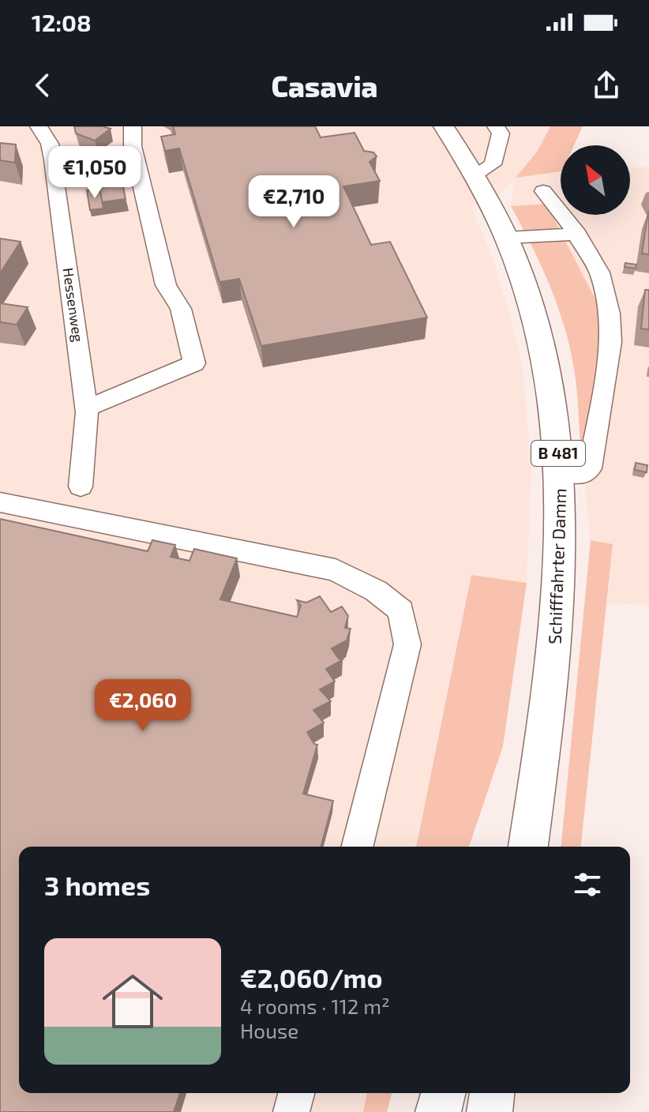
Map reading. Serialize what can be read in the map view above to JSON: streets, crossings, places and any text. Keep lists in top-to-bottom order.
{
  "streets": {
    "main road": ["B 481", "Schifffahrter Damm"],
    "street": ["Hessenweg"]
  },
  "north": "top left",
  "page": {
    "status": "12:08",
    "header": "Casavia",
    "price": ["€1,050", "€2,710", "€2,060"],
    "heading": "3 homes",
    "list": [
      {
        "name": "€2,060/mo",
        "note": "4 rooms · 112 m² · House"
      }
    ]
  }
}
